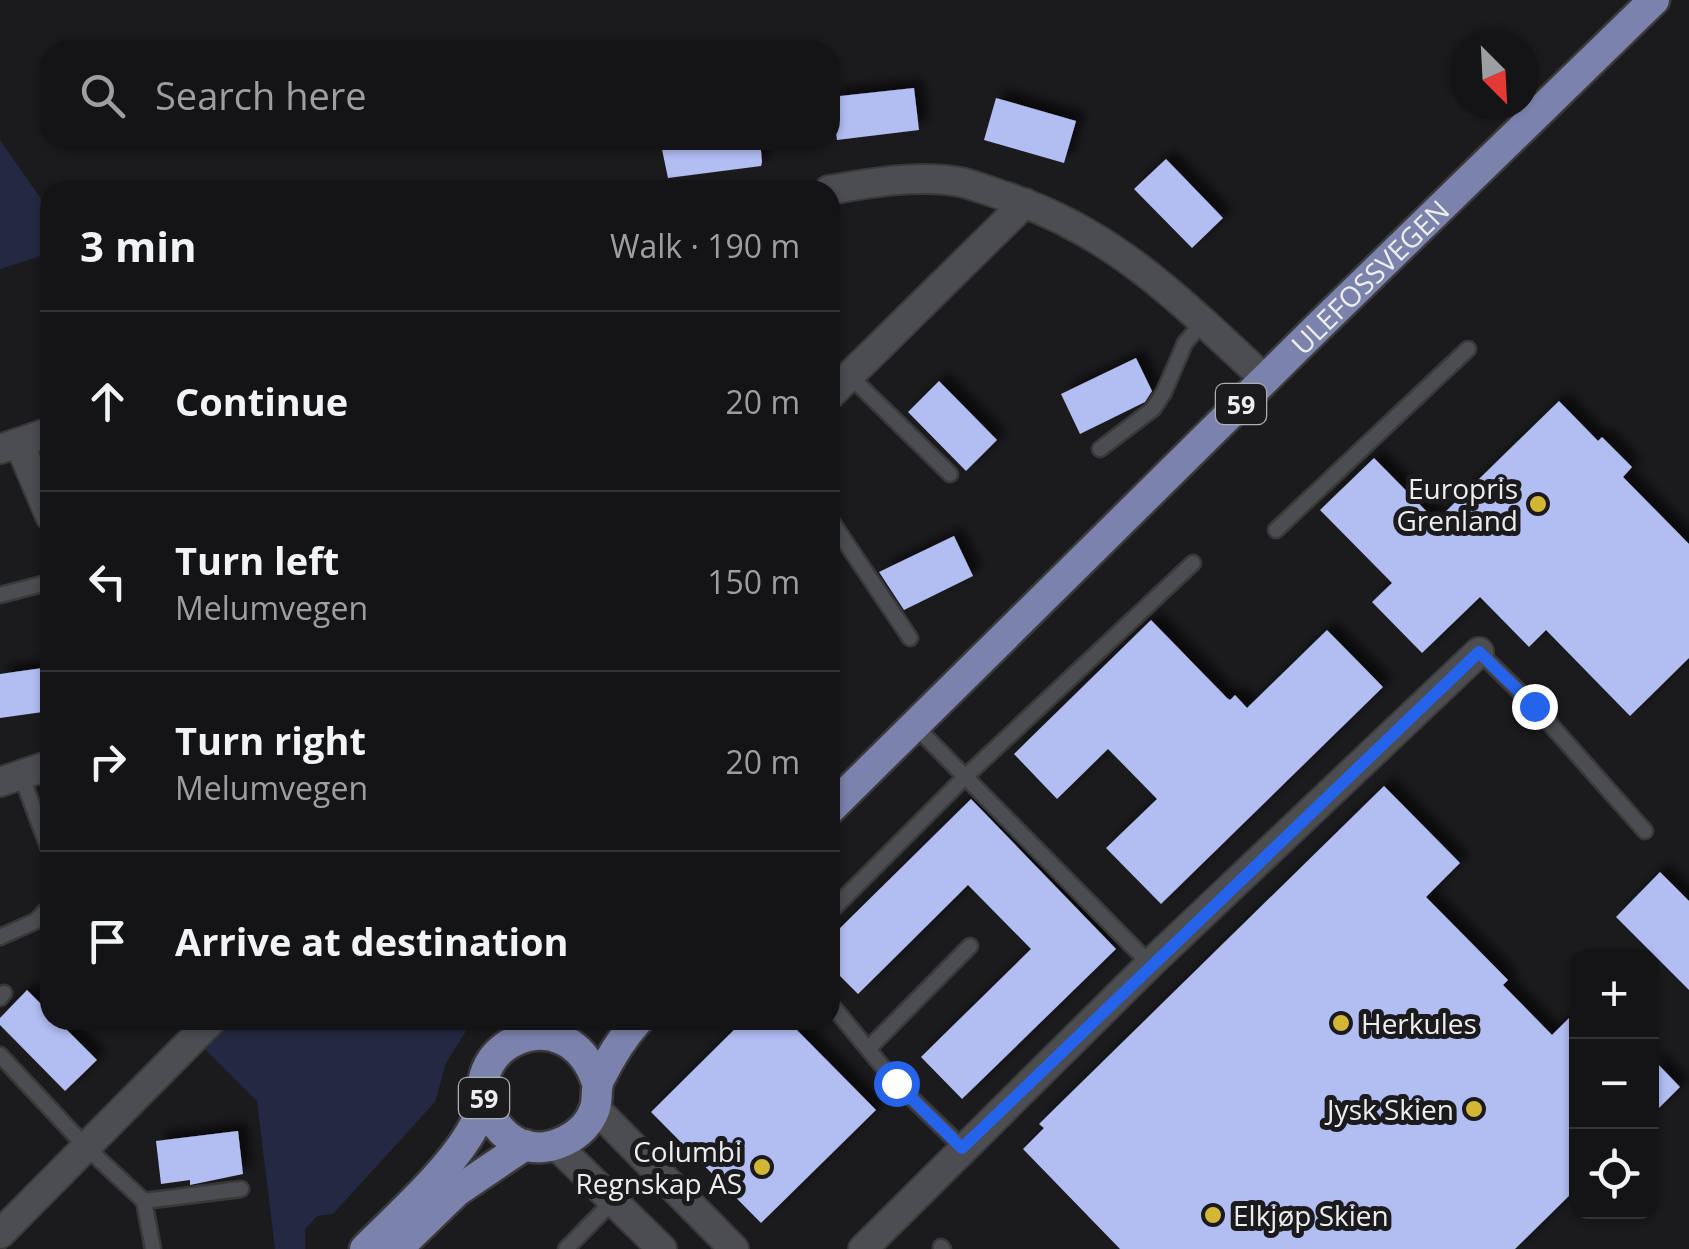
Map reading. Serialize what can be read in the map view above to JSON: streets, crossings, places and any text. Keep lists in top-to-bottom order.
{
  "streets": {
    "main road": ["ULEFOSSVEGEN", "59"]
  },
  "places": [
    "Europris Grenland",
    "Herkules",
    "Jysk Skien",
    "Columbi Regnskap AS",
    "Elkjøp Skien"
  ],
  "north": "bottom right",
  "page": {
    "search": "Search here",
    "heading": ["3 min", "Walk · 190 m"],
    "list": [
      ["Continue", "20 m"],
      ["Turn left", "Melumvegen", "150 m"],
      ["Turn right", "Melumvegen", "20 m"],
      "Arrive at destination"
    ],
    "map_buttons": ["+", "−"]
  }
}
